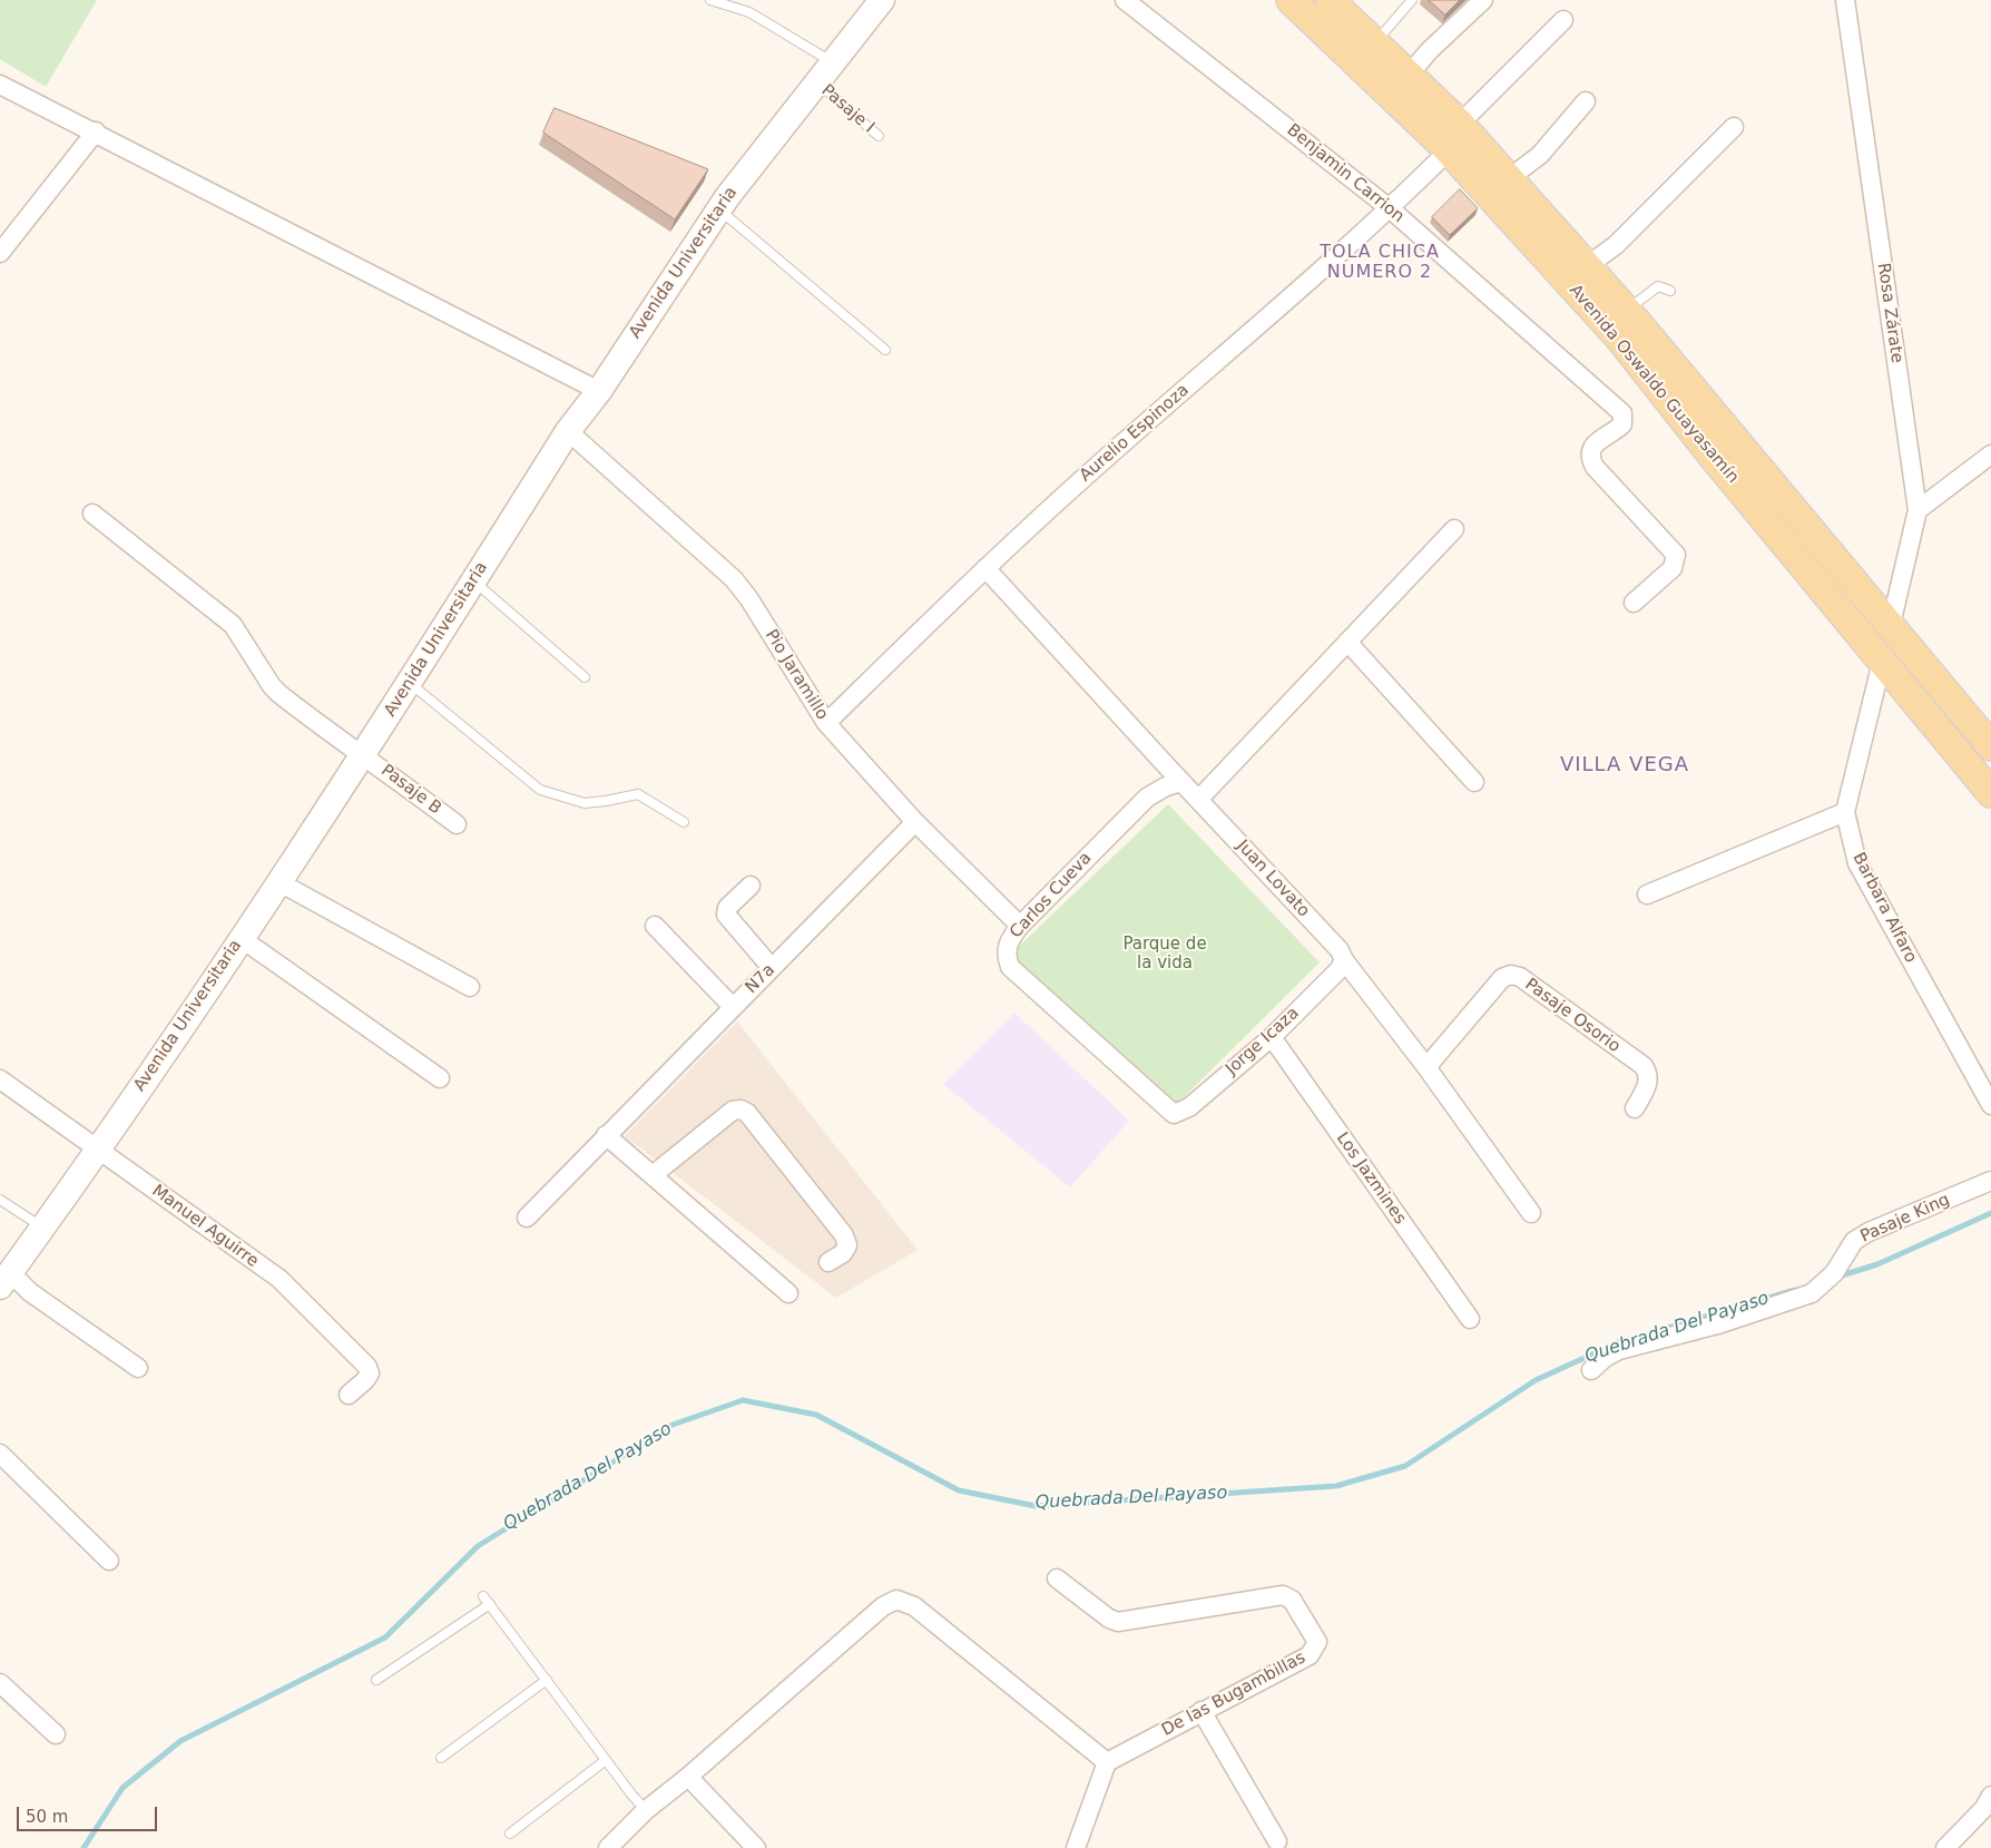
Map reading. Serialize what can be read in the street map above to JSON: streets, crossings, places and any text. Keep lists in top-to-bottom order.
{
  "streets": {
    "main road": ["Avenida Oswaldo Guayasamín"],
    "street": [
      "Benjamin Carrion",
      "Avenida Universitaria",
      "Rosa Zárate",
      "Aurelio Espinoza",
      "Pio Jaramillo",
      "Pasaje B",
      "Juan Lovato",
      "Carlos Cueva",
      "Barbara Alfaro",
      "N7a",
      "Pasaje Osorio",
      "Jorge Icaza",
      "Los Jazmines",
      "Pasaje King",
      "Manuel Aguirre",
      "De las Bugambillas"
    ],
    "lane": ["Pasaje I"]
  },
  "crossings": [
    ["Pasaje I", "Avenida Universitaria"],
    ["Benjamin Carrion", "Aurelio Espinoza"],
    ["Avenida Universitaria", "Pio Jaramillo"],
    ["Avenida Universitaria", "Pasaje B"],
    ["Avenida Universitaria", "Manuel Aguirre"],
    ["Rosa Zárate", "Avenida Oswaldo Guayasamín"],
    ["Avenida Oswaldo Guayasamín", "Aurelio Espinoza"],
    ["Avenida Oswaldo Guayasamín", "Barbara Alfaro"],
    ["Aurelio Espinoza", "Pio Jaramillo"],
    ["Aurelio Espinoza", "Juan Lovato"],
    ["Pio Jaramillo", "Carlos Cueva"],
    ["Pio Jaramillo", "N7a"],
    ["Juan Lovato", "Carlos Cueva"],
    ["Juan Lovato", "Pasaje Osorio"],
    ["Juan Lovato", "Jorge Icaza"],
    ["Carlos Cueva", "Jorge Icaza"],
    ["Jorge Icaza", "Los Jazmines"]
  ],
  "districts": ["TOLA CHICA NUMERO 2", "VILLA VEGA"],
  "water": ["Quebrada Del Payaso"],
  "parks": ["Parque de la vida"],
  "scale_bar": "50 m"
}
